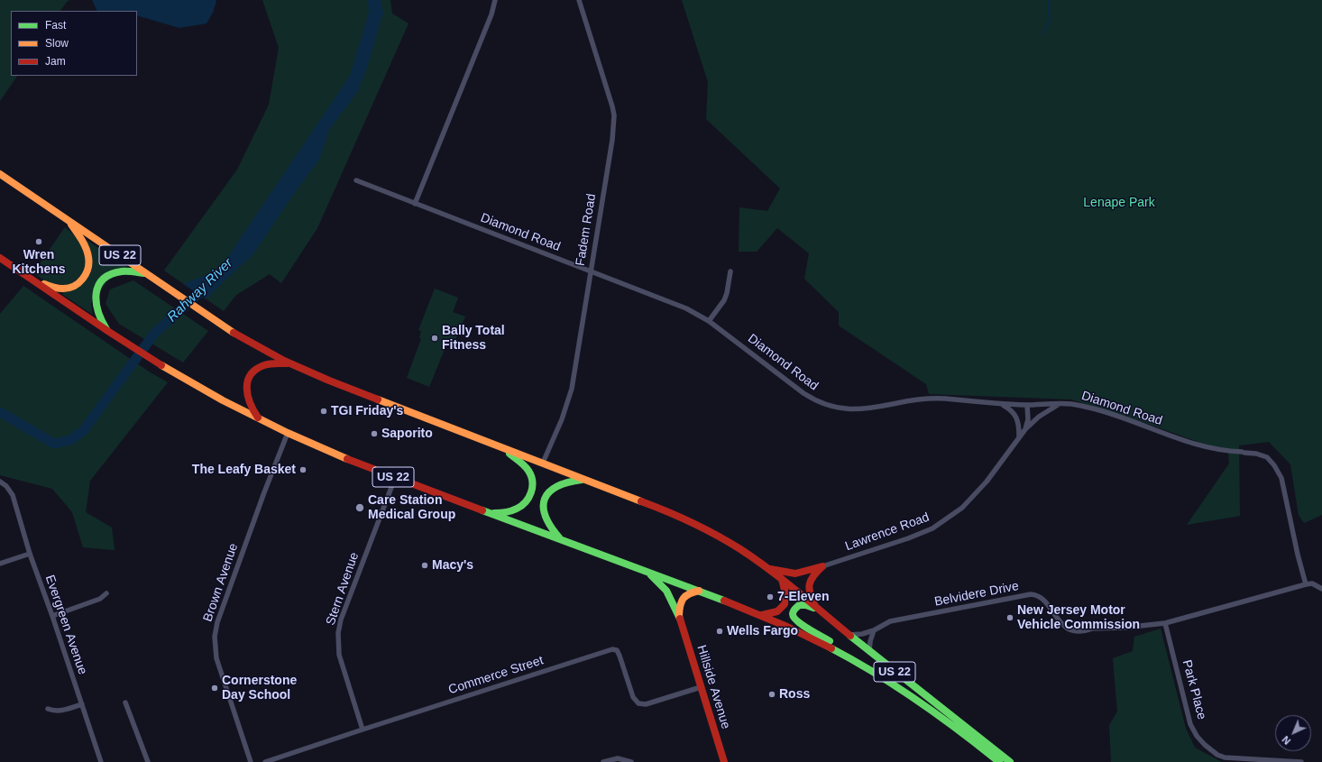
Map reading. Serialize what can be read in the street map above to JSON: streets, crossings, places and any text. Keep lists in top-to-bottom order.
{
  "streets": {
    "main road": ["US 22", "Hillside Avenue"],
    "street": [
      "Fadem Road",
      "Diamond Road",
      "Lawrence Road",
      "Brown Avenue",
      "Stern Avenue",
      "Belvidere Drive",
      "Evergreen Avenue",
      "Commerce Street",
      "Park Place"
    ]
  },
  "crossings": [
    ["Fadem Road", "Diamond Road"],
    ["Fadem Road", "US 22"],
    ["Diamond Road", "Lawrence Road"],
    ["US 22", "Brown Avenue"],
    ["US 22", "Stern Avenue"],
    ["US 22", "Belvidere Drive"],
    ["Stern Avenue", "Commerce Street"],
    ["Belvidere Drive", "Park Place"],
    ["Commerce Street", "Hillside Avenue"]
  ],
  "water": ["Rahway River"],
  "parks": ["Lenape Park"],
  "places": [
    "Wren Kitchens",
    "Bally Total Fitness",
    "TGI Friday's",
    "Saporito",
    "The Leafy Basket",
    "Care Station Medical Group",
    "Macy's",
    "7-Eleven",
    "New Jersey Motor Vehicle Commission",
    "Wells Fargo",
    "Cornerstone Day School",
    "Ross"
  ],
  "legend": ["Fast", "Slow", "Jam"],
  "north": "bottom left"
}
